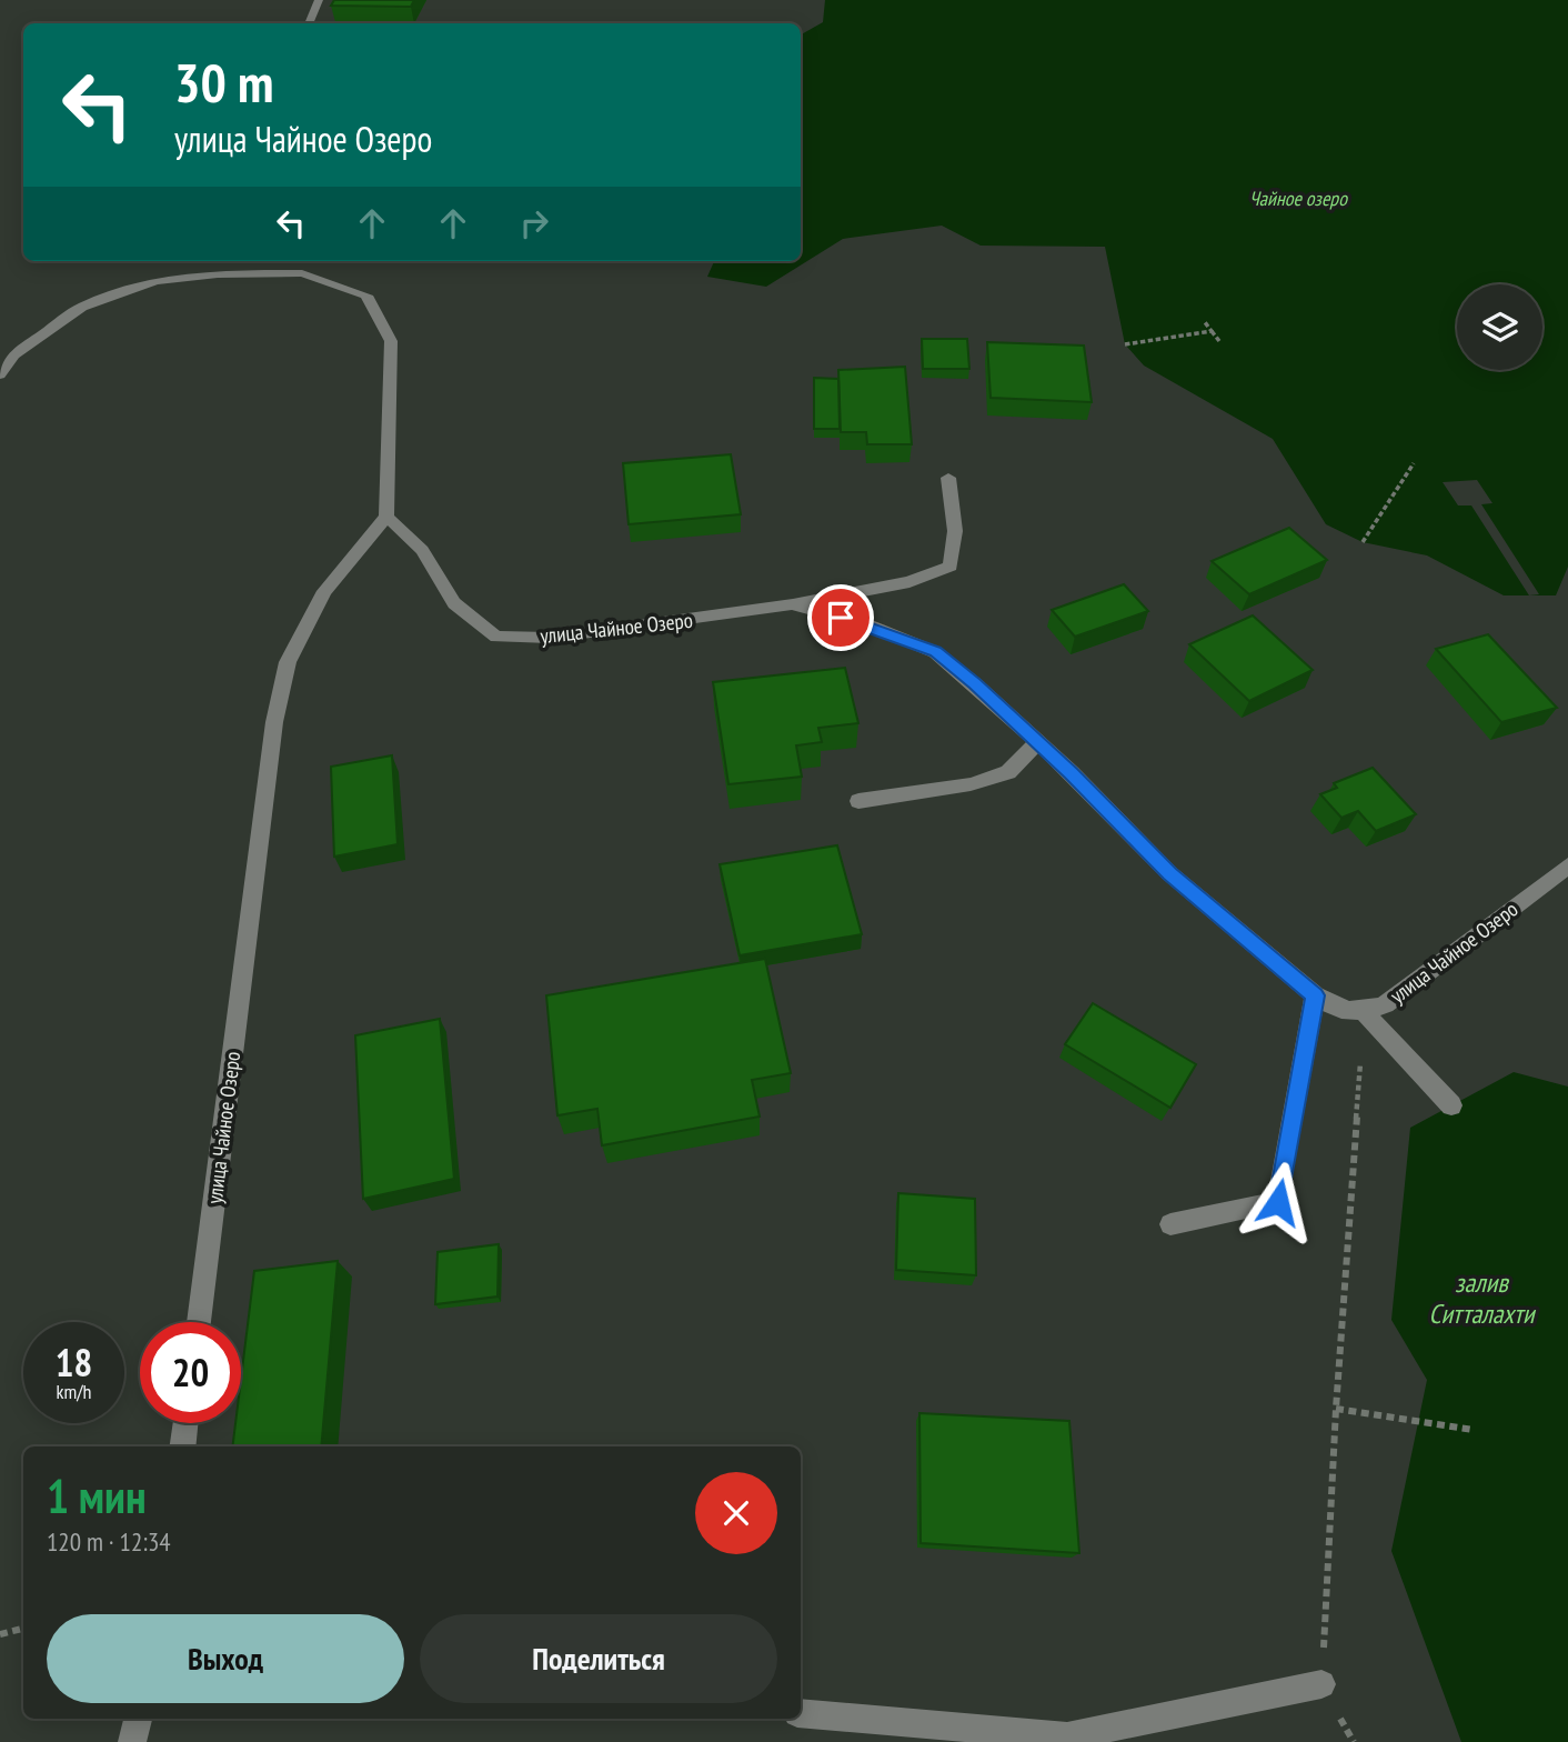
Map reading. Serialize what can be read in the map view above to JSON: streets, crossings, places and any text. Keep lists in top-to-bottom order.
{
  "streets": {
    "street": ["улица Чайное Озеро"]
  },
  "water": ["Чайное озеро", "залив Ситталахти"],
  "page": {
    "turn": ["30 m", "улица Чайное Озеро"],
    "speed": "18 km/h",
    "limit": "20",
    "heading": ["1 мин", "120 m · 12:34"],
    "buttons": ["Выход", "Поделиться"]
  }
}
